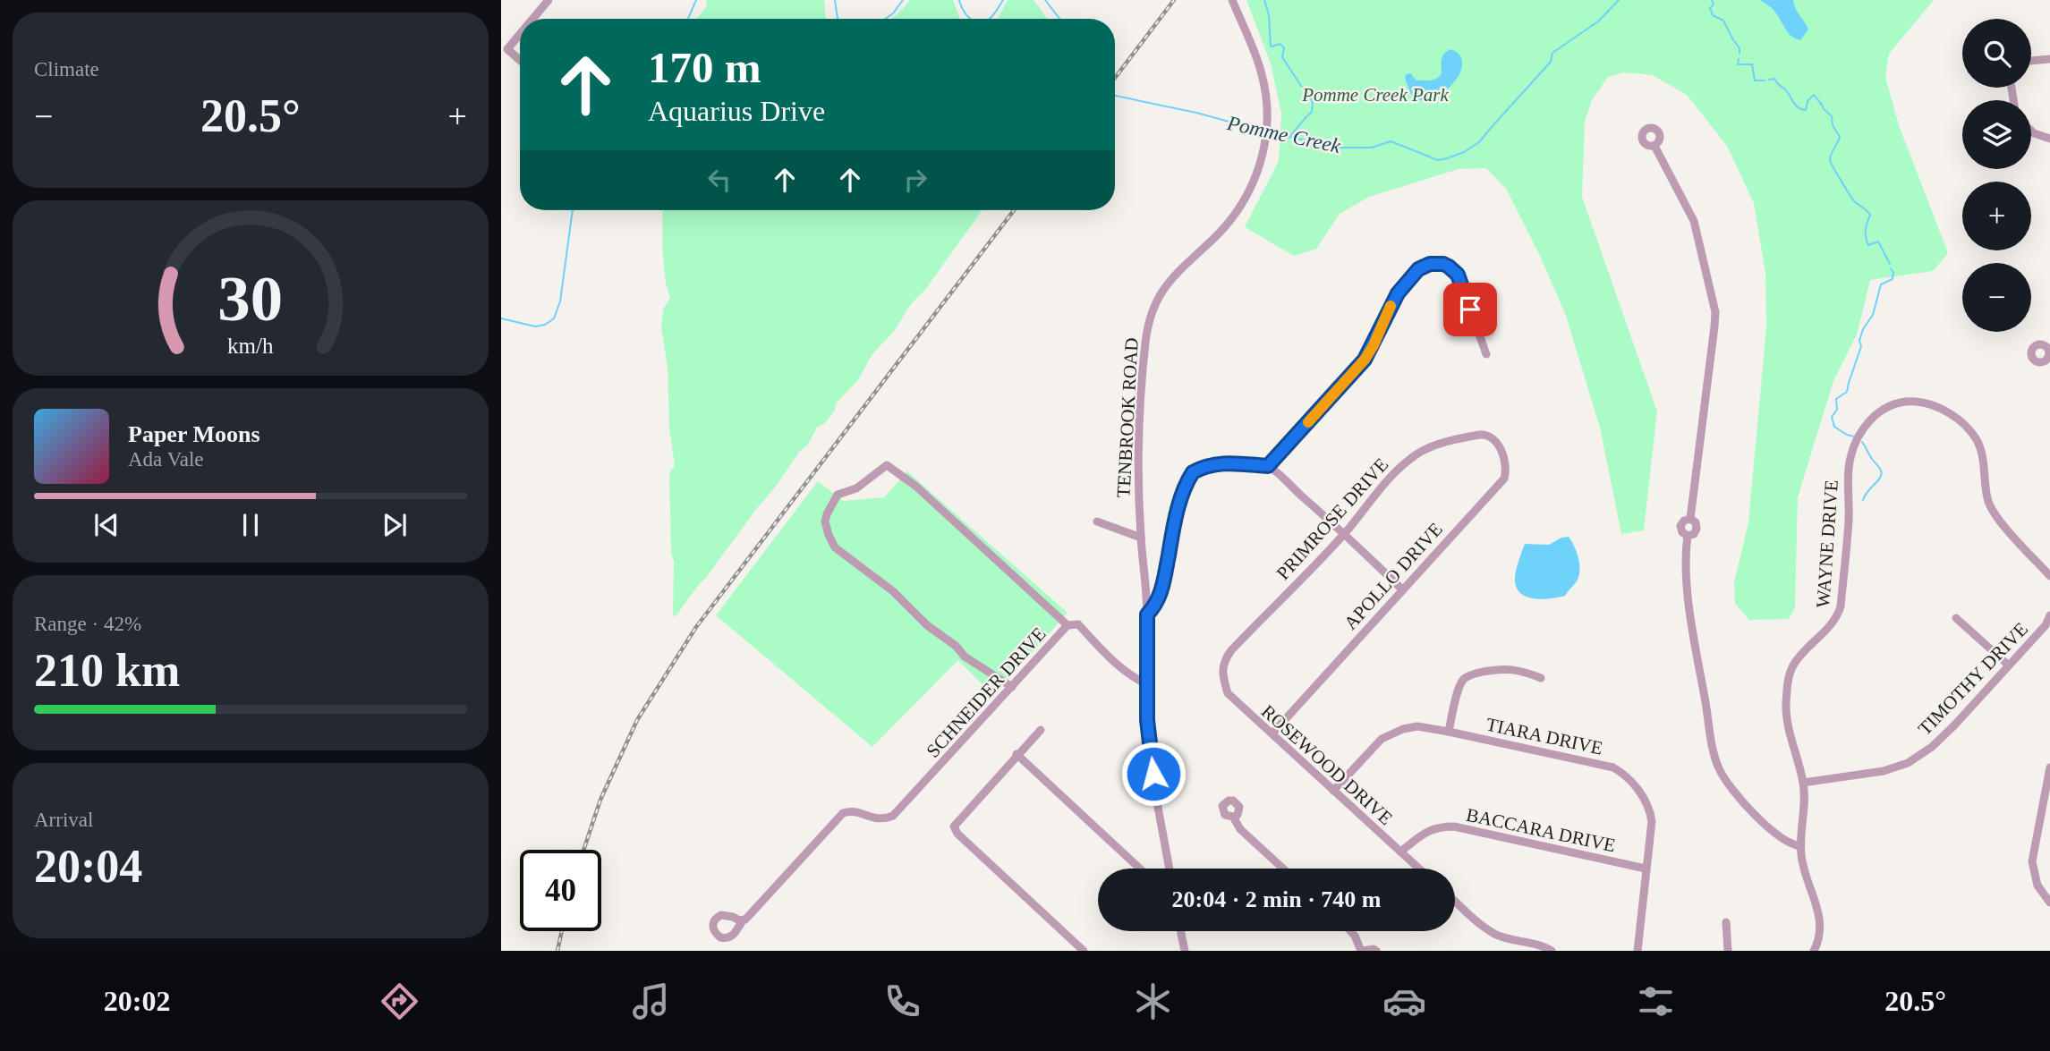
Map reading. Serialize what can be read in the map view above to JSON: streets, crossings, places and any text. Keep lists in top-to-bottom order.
{
  "streets": {
    "street": [
      "TENBROOK ROAD",
      "PRIMROSE DRIVE",
      "WAYNE DRIVE",
      "APOLLO DRIVE",
      "TIMOTHY DRIVE",
      "SCHNEIDER DRIVE",
      "TIARA DRIVE",
      "ROSEWOOD DRIVE",
      "BACCARA DRIVE"
    ]
  },
  "crossings": [
    ["TENBROOK ROAD", "SCHNEIDER DRIVE"],
    ["PRIMROSE DRIVE", "APOLLO DRIVE"],
    ["PRIMROSE DRIVE", "ROSEWOOD DRIVE"],
    ["WAYNE DRIVE", "TIMOTHY DRIVE"],
    ["APOLLO DRIVE", "ROSEWOOD DRIVE"],
    ["TIARA DRIVE", "ROSEWOOD DRIVE"],
    ["TIARA DRIVE", "BACCARA DRIVE"],
    ["ROSEWOOD DRIVE", "BACCARA DRIVE"]
  ],
  "water": ["Pomme Creek"],
  "parks": ["Pomme Creek Park"],
  "page": {
    "tile": [
      "Climate",
      ["Range · 42%", "210 km"],
      ["Arrival", "20:04"]
    ],
    "map_buttons": ["+", "−"],
    "turn": ["170 m", "Aquarius Drive"],
    "heat": ["−", "20.5°", "+"],
    "song": ["Paper Moons", "Ada Vale"],
    "limit": "40",
    "trip": "20:04 · 2 min · 740 m",
    "tabs": ["20:02", "20.5°"],
    "gauge": ["30", "km/h"]
  }
}
